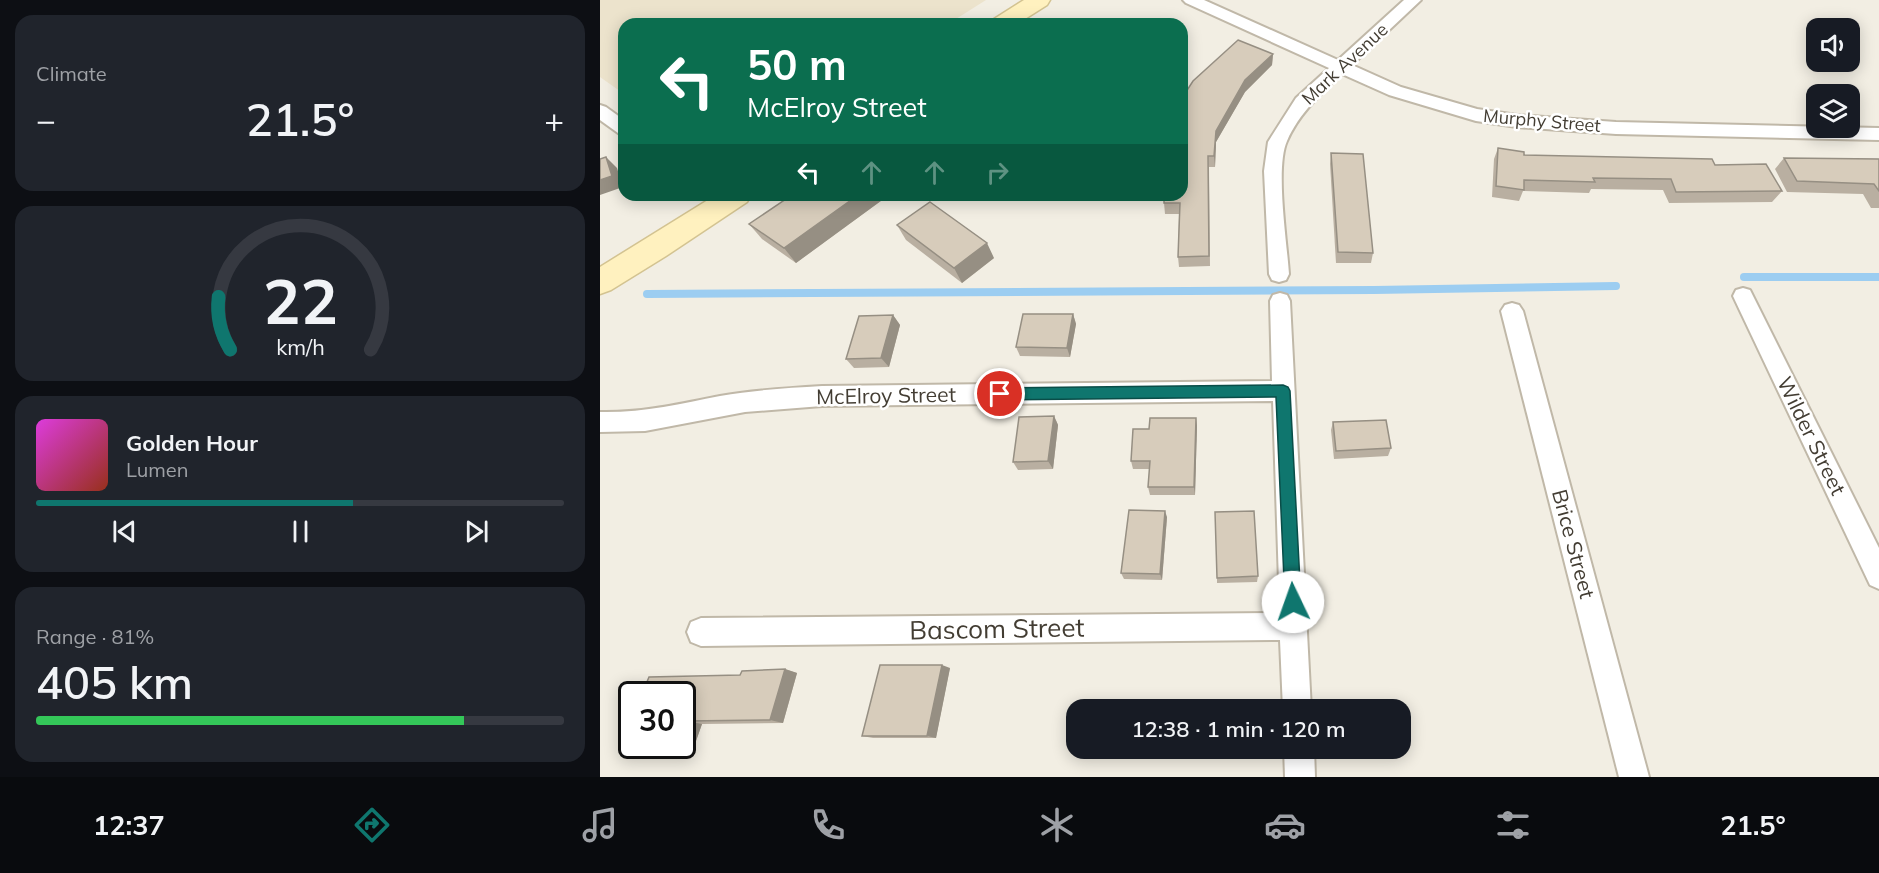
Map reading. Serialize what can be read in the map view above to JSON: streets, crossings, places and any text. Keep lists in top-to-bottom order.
{
  "streets": {
    "street": [
      "Mark Avenue",
      "Murphy Street",
      "McElroy Street",
      "Wilder Street",
      "Brice Street",
      "Bascom Street"
    ]
  },
  "crossings": [
    ["Mark Avenue", "Murphy Street"]
  ],
  "page": {
    "tile": [
      "Climate",
      ["Range · 81%", "405 km"]
    ],
    "turn": ["50 m", "McElroy Street"],
    "heat": ["−", "21.5°", "+"],
    "song": ["Golden Hour", "Lumen"],
    "limit": "30",
    "trip": "12:38 · 1 min · 120 m",
    "tabs": ["12:37", "21.5°"],
    "gauge": ["22", "km/h"]
  }
}
